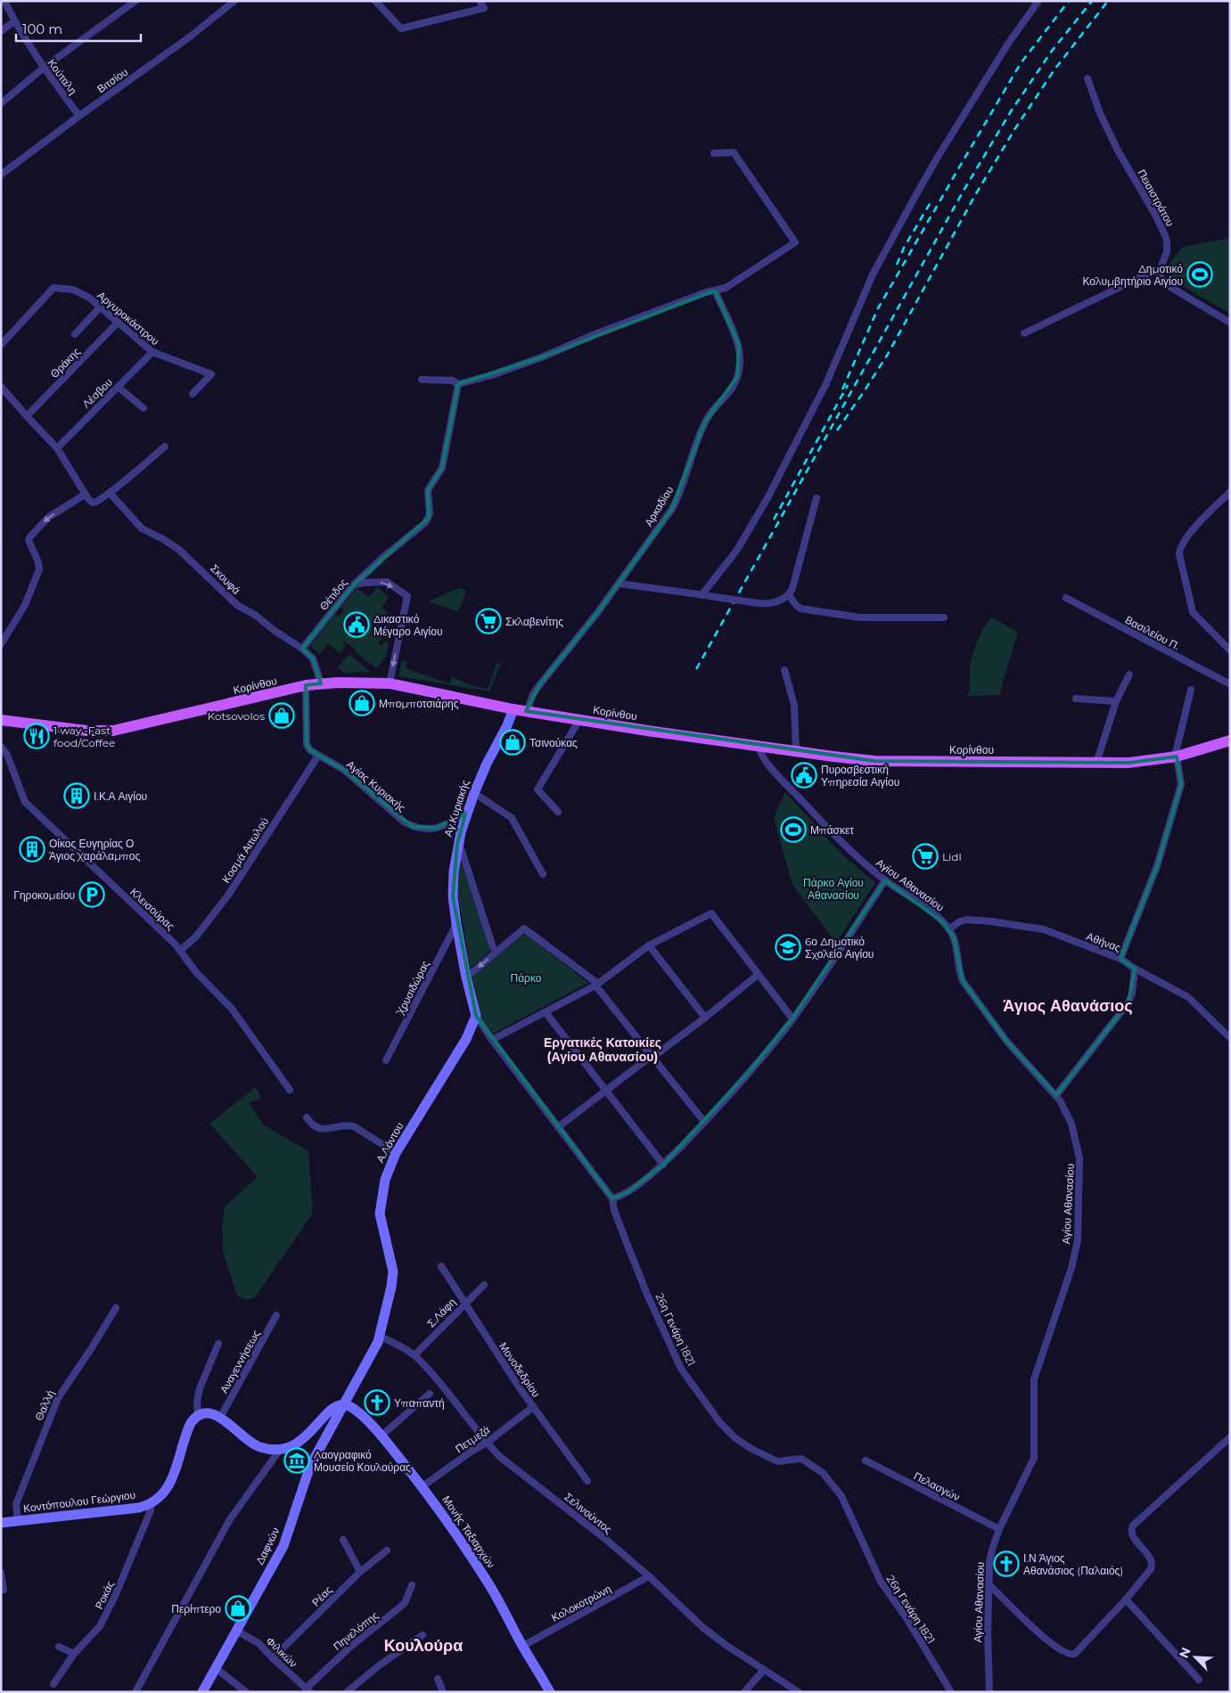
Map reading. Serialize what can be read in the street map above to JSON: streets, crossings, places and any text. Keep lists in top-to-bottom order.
{
  "streets": {
    "main road": [
      "Κορίνθου",
      "Αγ.Κυριακής",
      "Α.Λόντου",
      "Κοντόπουλου Γεώργιου",
      "Μονής Ταξιαρχών",
      "Δαφνών"
    ],
    "street": [
      "Κούταλη",
      "Βιτσίου",
      "Πεισιστράτου",
      "Αργυροκάστρου",
      "Θράκης",
      "Λέσβου",
      "Αρκαδίου",
      "Σκουφά",
      "Θέτιδος",
      "Βασιλείου Π.",
      "Αγίας Κυριακής",
      "Κοσμά Αιτωλού",
      "Αγίου Αθανασίου",
      "Κλεισούρας",
      "Αθήνας",
      "Χρυσιδώρας",
      "Σ.Λάφη",
      "26η Γενάρη 1821",
      "Αναγεννήσεως",
      "Μονοδεδρίου",
      "Θαλλή",
      "Πετμεζά",
      "Πελασγών",
      "Σελινούντος",
      "Ροκάς",
      "Ρέας",
      "Κολοκοτρώνη",
      "Πηνελόπης",
      "Φιλικών"
    ]
  },
  "crossings": [
    ["Κούταλη", "Βιτσίου"],
    ["Αργυροκάστρου", "Θράκης"],
    ["Αργυροκάστρου", "Λέσβου"],
    ["Αρκαδίου", "Κορίνθου"],
    ["Σκουφά", "Θέτιδος"],
    ["Σκουφά", "Κορίνθου"],
    ["Κορίνθου", "Αγίας Κυριακής"],
    ["Κορίνθου", "Αγ.Κυριακής"],
    ["Κορίνθου", "Αγίου Αθανασίου"],
    ["Αγίας Κυριακής", "Αγ.Κυριακής"],
    ["Αγίας Κυριακής", "Κοσμά Αιτωλού"],
    ["Αγ.Κυριακής", "Χρυσιδώρας"],
    ["Αγ.Κυριακής", "Α.Λόντου"],
    ["Αγ.Κυριακής", "26η Γενάρη 1821"],
    ["Κοσμά Αιτωλού", "Κλεισούρας"],
    ["Αγίου Αθανασίου", "Αθήνας"],
    ["Αγίου Αθανασίου", "Πελασγών"],
    ["Α.Λόντου", "26η Γενάρη 1821"],
    ["Α.Λόντου", "Σελινούντος"],
    ["Α.Λόντου", "Μονής Ταξιαρχών"],
    ["Α.Λόντου", "Δαφνών"],
    ["Σ.Λάφη", "Μονοδεδρίου"],
    ["Σ.Λάφη", "Σελινούντος"],
    ["Μονοδεδρίου", "Πετμεζά"],
    ["Θαλλή", "Κοντόπουλου Γεώργιου"],
    ["Πετμεζά", "Σελινούντος"],
    ["Πετμεζά", "Μονής Ταξιαρχών"],
    ["Κοντόπουλου Γεώργιου", "Ροκάς"],
    ["Σελινούντος", "Κολοκοτρώνη"],
    ["Μονής Ταξιαρχών", "Δαφνών"],
    ["Μονής Ταξιαρχών", "Κολοκοτρώνη"],
    ["Δαφνών", "Φιλικών"],
    ["Ρέας", "Φιλικών"],
    ["Πηνελόπης", "Φιλικών"]
  ],
  "districts": ["Άγιος Αθανάσιος", "Εργατικές Κατοικίες (Αγίου Αθανασίου)", "Κουλούρα"],
  "parks": ["Πάρκο Αγίου Αθανασίου", "Πάρκο"],
  "places": {
    "sports": ["Δημοτικό Κολυμβητήριο Αιγίου", "Μπάσκετ"],
    "supermarket": ["Σκλαβενίτης", "Lidl"],
    "public building": ["Δικαστικό Μέγαρο Αιγίου", "Πυροσβεστική Υπηρεσία Αιγίου"],
    "shop": [
      "Μπομποτσιάρης",
      "Kotsovolos",
      "Τσινούκας",
      "Περίπτερο"
    ],
    "restaurant": ["1 way -Fast food/Coffee"],
    "building": ["Ι.Κ.Α Αιγίου", "Οίκος Ευγηρίας Ο Άγιος Χαράλαμπος"],
    "parking": ["Γηροκομείου"],
    "school or university": ["6ο Δημοτικό Σχολείο Αιγίου"],
    "church": ["Υπαπαντή", "Ι.Ν Άγιος Αθανάσιος (Παλαιός)"],
    "museum": ["Λαογραφικό Μουσείο Κουλούρας"]
  },
  "scale_bar": "100 m",
  "north": "top left"
}
